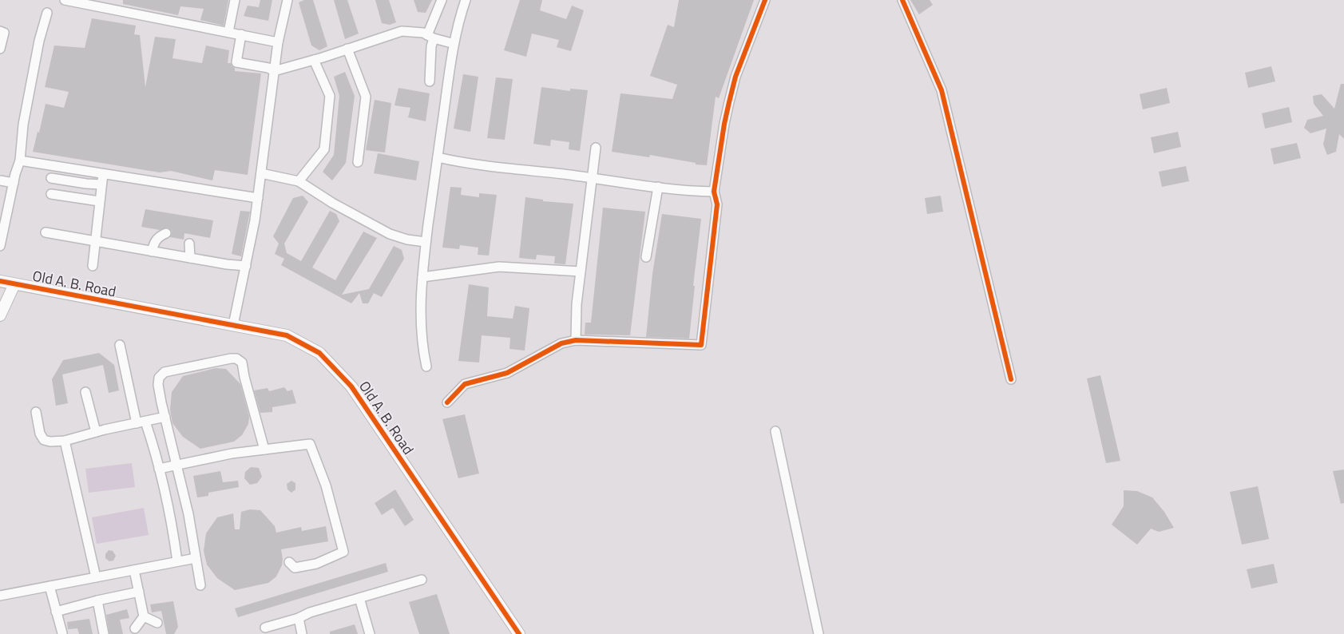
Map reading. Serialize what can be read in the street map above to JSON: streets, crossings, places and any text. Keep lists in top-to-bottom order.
{
  "streets": {
    "street": ["Old A. B. Road"]
  }
}
